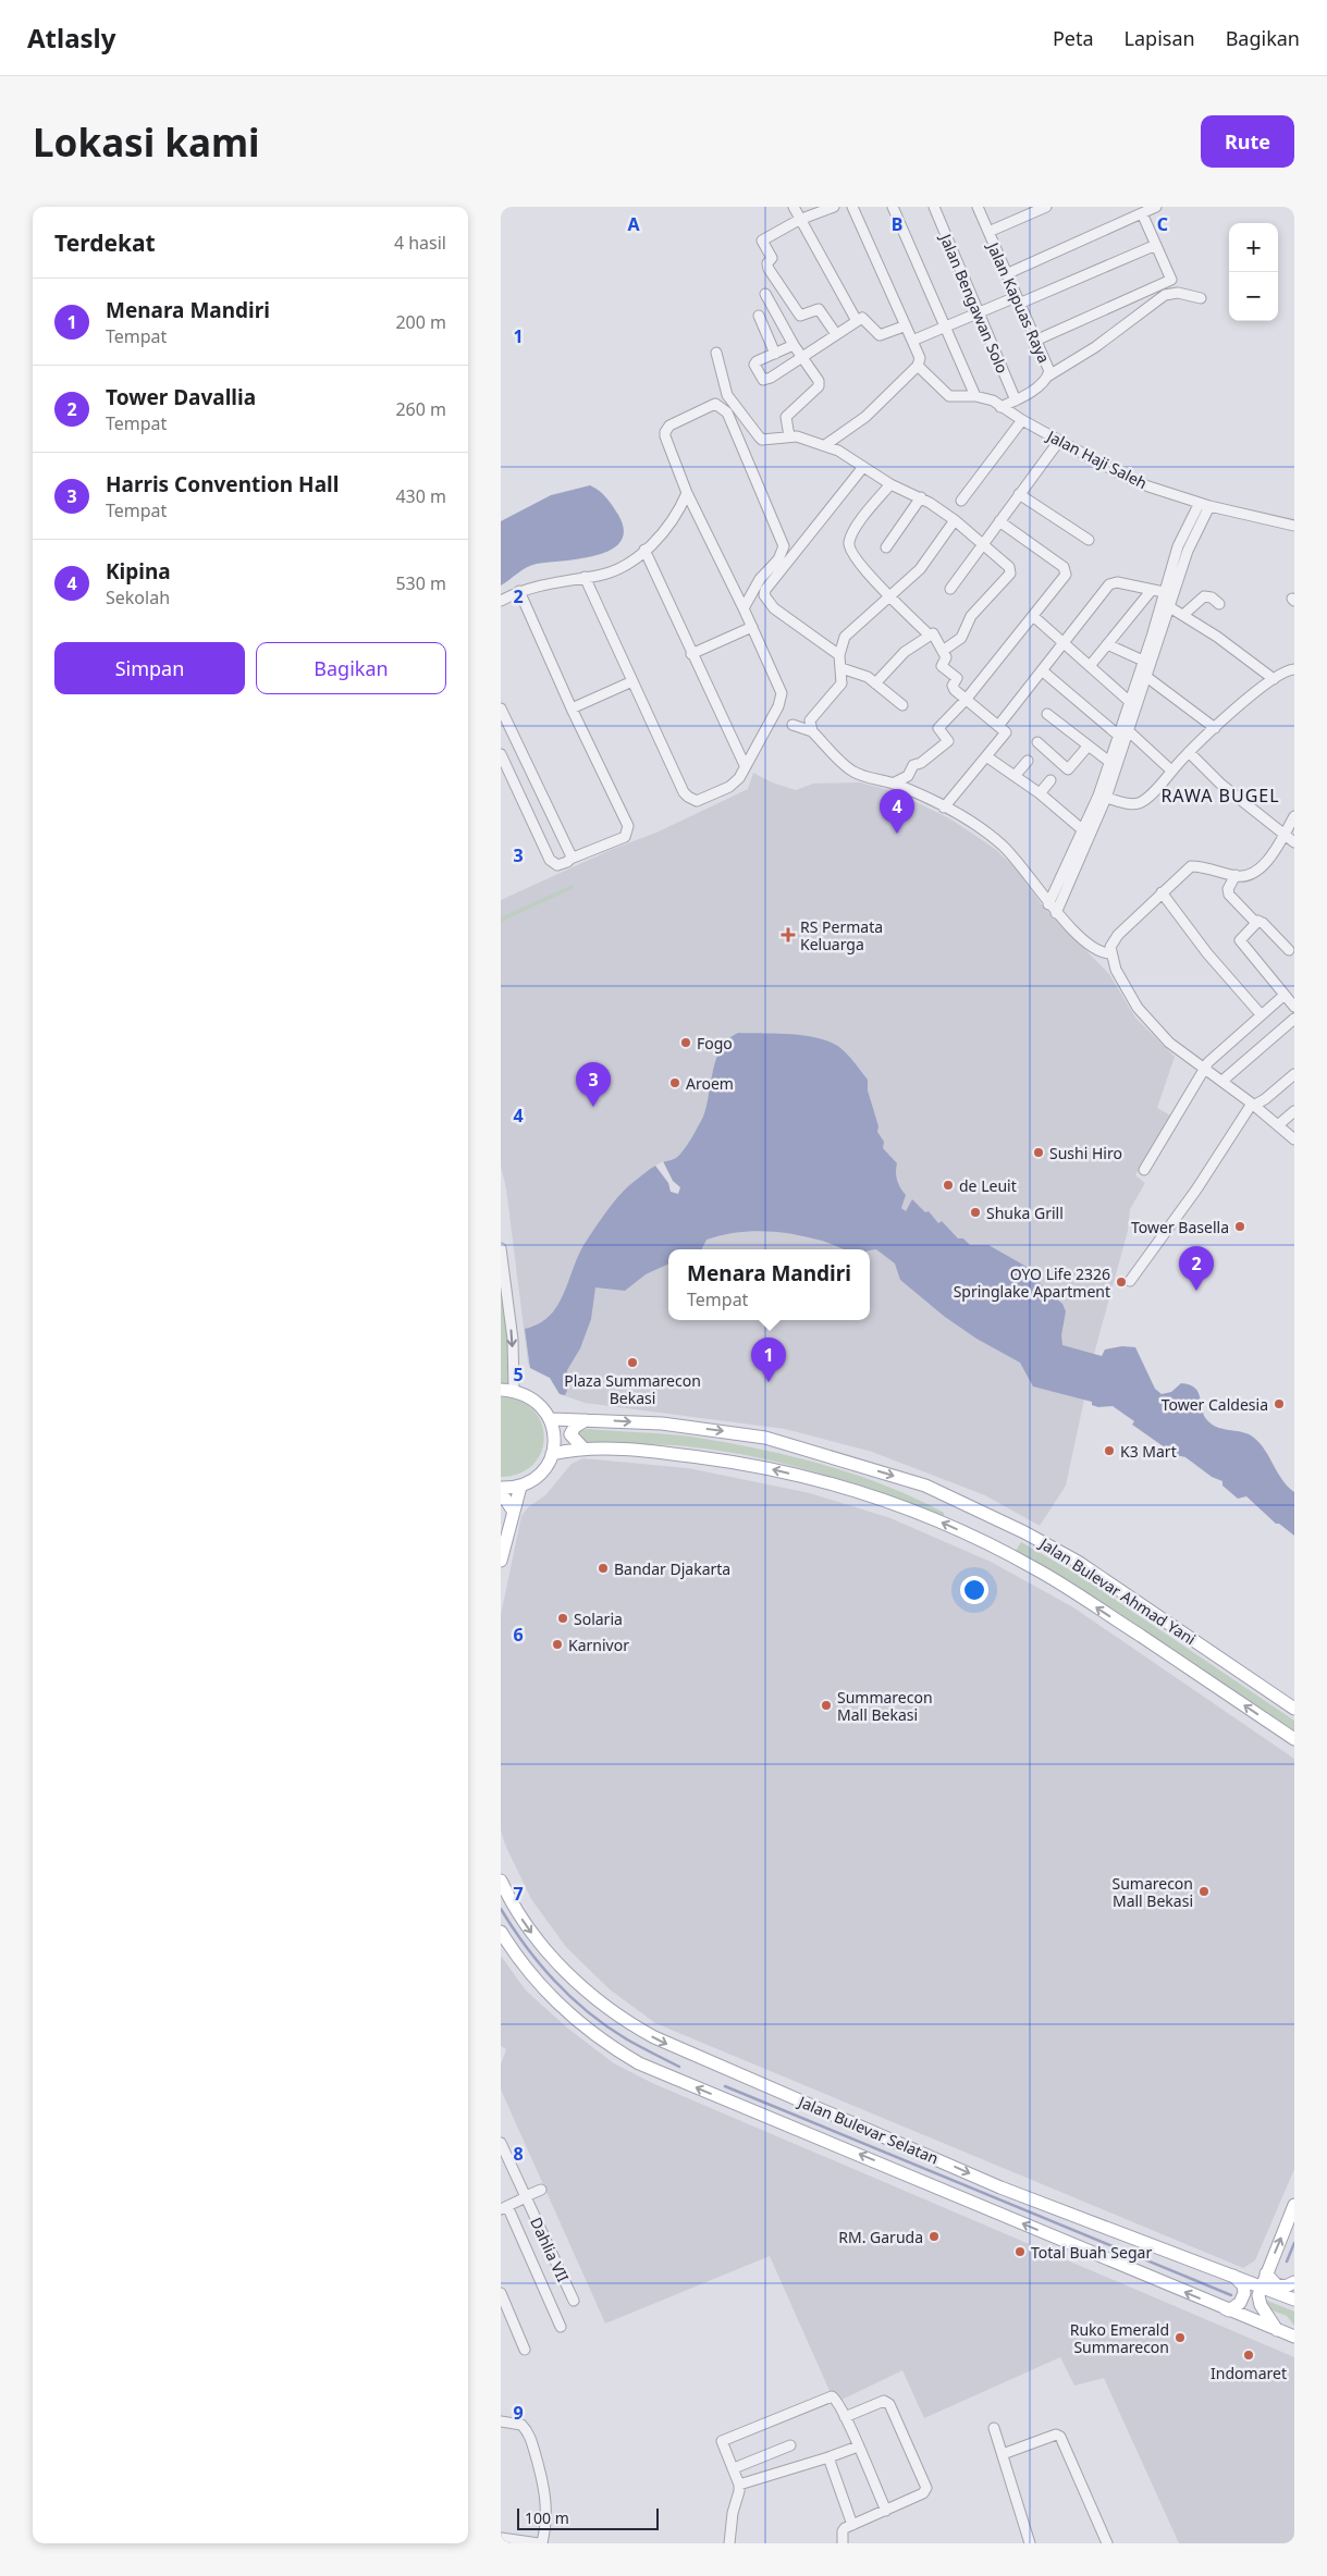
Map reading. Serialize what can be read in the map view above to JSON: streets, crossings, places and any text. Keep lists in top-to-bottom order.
{
  "streets": {
    "main road": ["Jalan Bulevar Ahmad Yani", "Jalan Bulevar Selatan"],
    "street": [
      "Jalan Kapuas Raya",
      "Jalan Bengawan Solo",
      "Jalan Haji Saleh",
      "Dahlia VII"
    ]
  },
  "crossings": [
    ["Jalan Kapuas Raya", "Jalan Bengawan Solo"],
    ["Jalan Kapuas Raya", "Jalan Haji Saleh"]
  ],
  "districts": ["RAWA BUGEL"],
  "places": {
    "health": ["RS Permata Keluarga"],
    "other": [
      "Fogo",
      "Aroem",
      "Sushi Hiro",
      "de Leuit",
      "Shuka Grill",
      "Tower Basella",
      "OYO Life 2326 Springlake Apartment",
      "Plaza Summarecon Bekasi",
      "Tower Caldesia",
      "K3 Mart",
      "Bandar Djakarta",
      "Solaria",
      "Karnivor",
      "Summarecon Mall Bekasi",
      "Sumarecon Mall Bekasi",
      "RM. Garuda",
      "Total Buah Segar",
      "Ruko Emerald Summarecon",
      "Indomaret"
    ]
  },
  "scale_bar": "100 m",
  "page": {
    "header": "Atlasly",
    "nav": ["Peta", "Lapisan", "Bagikan"],
    "buttons": [
      "Rute",
      ["Simpan", "Bagikan"]
    ],
    "title": "Lokasi kami",
    "heading": ["Terdekat", "4 hasil"],
    "map_buttons": ["+", "−"],
    "list": [
      {
        "mark": "1",
        "name": "Menara Mandiri",
        "note": "Tempat",
        "value": "200 m"
      },
      {
        "mark": "2",
        "name": "Tower Davallia",
        "note": "Tempat",
        "value": "260 m"
      },
      {
        "mark": "3",
        "name": "Harris Convention Hall",
        "note": "Tempat",
        "value": "430 m"
      },
      {
        "mark": "4",
        "name": "Kipina",
        "note": "Sekolah",
        "value": "530 m"
      }
    ],
    "pins": [
      "4",
      "3",
      "2",
      "1"
    ],
    "popup": ["Menara Mandiri", "Tempat"],
    "scale": "100 m"
  },
  "grid": {
    "columns": ["A", "B", "C"],
    "rows": [
      "1",
      "2",
      "3",
      "4",
      "5",
      "6",
      "7",
      "8",
      "9"
    ]
  }
}
